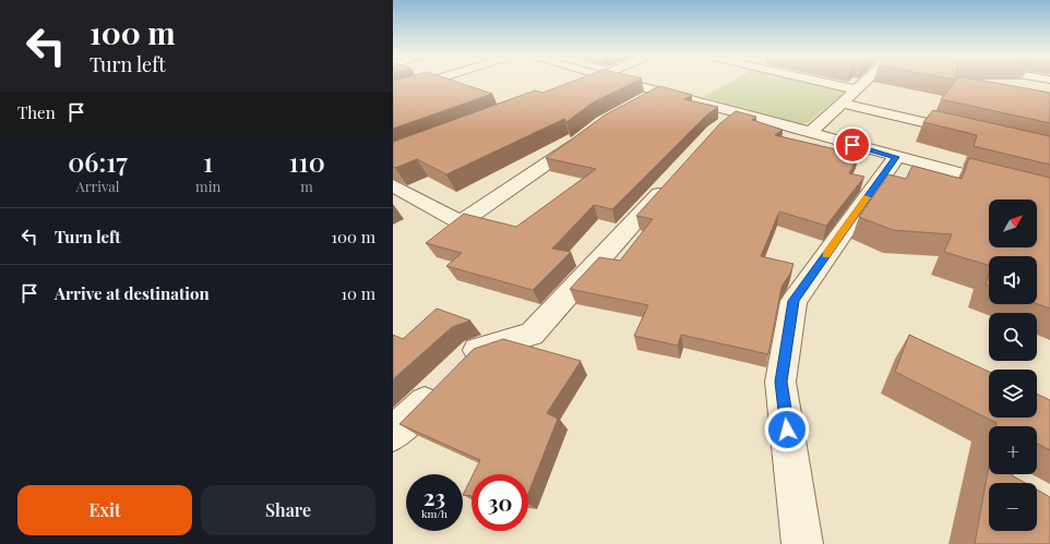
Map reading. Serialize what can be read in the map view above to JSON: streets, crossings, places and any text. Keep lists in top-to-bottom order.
{
  "north": "top right",
  "page": {
    "turn": ["100 m", "Turn left"],
    "then": "Then",
    "eta": [
      "06:17",
      "Arrival",
      "1",
      "min",
      "110",
      "m"
    ],
    "map_buttons": ["+", "−"],
    "list": [
      {
        "name": "Turn left",
        "value": "100 m"
      },
      {
        "name": "Arrive at destination",
        "value": "10 m"
      }
    ],
    "speed": "23 km/h",
    "limit": "30",
    "buttons": ["Exit", "Share"]
  }
}
